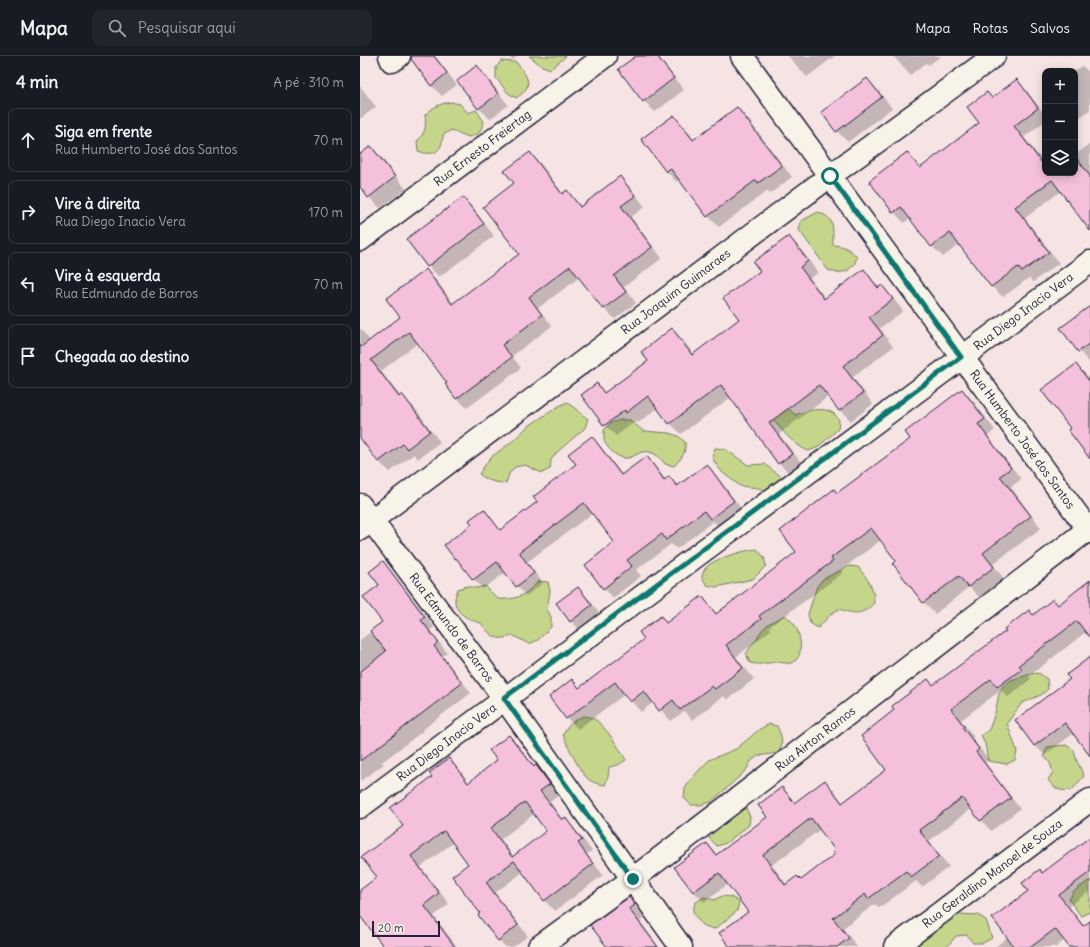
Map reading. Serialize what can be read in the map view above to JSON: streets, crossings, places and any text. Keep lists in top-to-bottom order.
{
  "streets": {
    "street": [
      "Rua Ernesto Freiertag",
      "Rua Joaquim Guimaraes",
      "Rua Diego Inacio Vera",
      "Rua Humberto José dos Santos",
      "Rua Edmundo de Barros",
      "Rua Airton Ramos",
      "Rua Geraldino Manoel de Souza"
    ]
  },
  "crossings": [
    ["Rua Joaquim Guimaraes", "Rua Humberto José dos Santos"],
    ["Rua Joaquim Guimaraes", "Rua Edmundo de Barros"],
    ["Rua Diego Inacio Vera", "Rua Humberto José dos Santos"],
    ["Rua Diego Inacio Vera", "Rua Edmundo de Barros"],
    ["Rua Humberto José dos Santos", "Rua Airton Ramos"],
    ["Rua Edmundo de Barros", "Rua Airton Ramos"]
  ],
  "scale_bar": "20 m",
  "page": {
    "header": "Mapa",
    "search": "Pesquisar aqui",
    "nav": ["Mapa", "Rotas", "Salvos"],
    "heading": ["4 min", "A pé · 310 m"],
    "map_buttons": ["+", "−"],
    "list": [
      ["Siga em frente", "Rua Humberto José dos Santos", "70 m"],
      ["Vire à direita", "Rua Diego Inacio Vera", "170 m"],
      ["Vire à esquerda", "Rua Edmundo de Barros", "70 m"],
      "Chegada ao destino"
    ],
    "scale": "20 m"
  }
}
